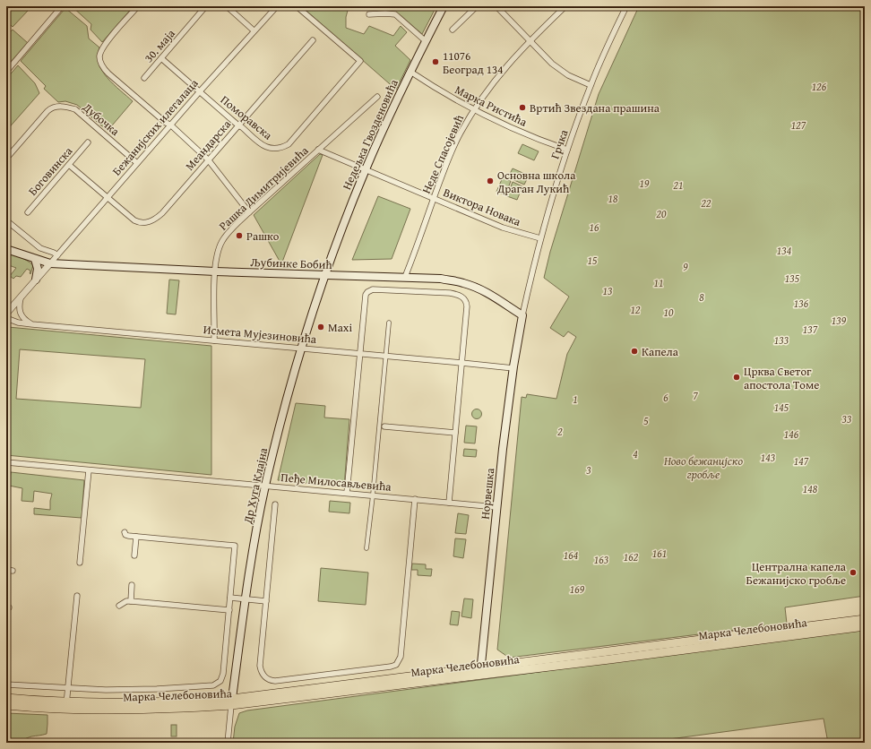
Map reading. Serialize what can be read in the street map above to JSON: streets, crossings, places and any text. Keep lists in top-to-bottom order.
{
  "streets": {
    "main road": [
      "Недељка Гвозденовића",
      "Љубинке Бобић",
      "Др Хуга Клајна",
      "Норвешка",
      "Марка Челебоновића"
    ],
    "street": [
      "30. маја",
      "Марка Ристића",
      "Поморавска",
      "Дубочка",
      "Бежанијских илегалаца",
      "Грчка",
      "Меандарска",
      "Неде Спасојевић",
      "Боговинска",
      "Рашка Димитријевића",
      "Виктора Новака",
      "Исмета Мујезиновића",
      "Пеђе Милосављевића"
    ]
  },
  "crossings": [
    ["30. маја", "Поморавска"],
    ["Марка Ристића", "Недељка Гвозденовића"],
    ["Марка Ристића", "Грчка"],
    ["Марка Ристића", "Неде Спасојевић"],
    ["Поморавска", "Бежанијских илегалаца"],
    ["Поморавска", "Меандарска"],
    ["Дубочка", "Бежанијских илегалаца"],
    ["Бежанијских илегалаца", "Меандарска"],
    ["Бежанијских илегалаца", "Љубинке Бобић"],
    ["Недељка Гвозденовића", "Виктора Новака"],
    ["Недељка Гвозденовића", "Љубинке Бобић"],
    ["Недељка Гвозденовића", "Др Хуга Клајна"],
    ["Грчка", "Виктора Новака"],
    ["Грчка", "Љубинке Бобић"],
    ["Грчка", "Норвешка"],
    ["Меандарска", "Боговинска"],
    ["Неде Спасојевић", "Виктора Новака"],
    ["Неде Спасојевић", "Љубинке Бобић"],
    ["Рашка Димитријевића", "Виктора Новака"],
    ["Рашка Димитријевића", "Љубинке Бобић"],
    ["Рашка Димитријевића", "Исмета Мујезиновића"],
    ["Љубинке Бобић", "Др Хуга Клајна"],
    ["Љубинке Бобић", "Норвешка"],
    ["Исмета Мујезиновића", "Др Хуга Клајна"],
    ["Исмета Мујезиновића", "Норвешка"],
    ["Пеђе Милосављевића", "Др Хуга Клајна"],
    ["Пеђе Милосављевића", "Норвешка"],
    ["Др Хуга Клајна", "Марка Челебоновића"],
    ["Норвешка", "Марка Челебоновића"]
  ],
  "parks": [
    "126",
    "127",
    "19",
    "21",
    "18",
    "22",
    "20",
    "16",
    "134",
    "15",
    "9",
    "135",
    "11",
    "13",
    "8",
    "136",
    "12",
    "10",
    "139",
    "137",
    "133",
    "7",
    "6",
    "1",
    "145",
    "33",
    "5",
    "2",
    "146",
    "4",
    "143",
    "Ново бежанијско гробље",
    "147",
    "3",
    "148",
    "161",
    "164",
    "162",
    "163",
    "169"
  ],
  "places": [
    "11076 Београд 134",
    "Вртић Звездана прашина",
    "Основна школа Драган Лукић",
    "Рашко",
    "Maxi",
    "Капела",
    "Црква Светог апостола Томе",
    "Централна капела Бежанијско гробље"
  ]
}
